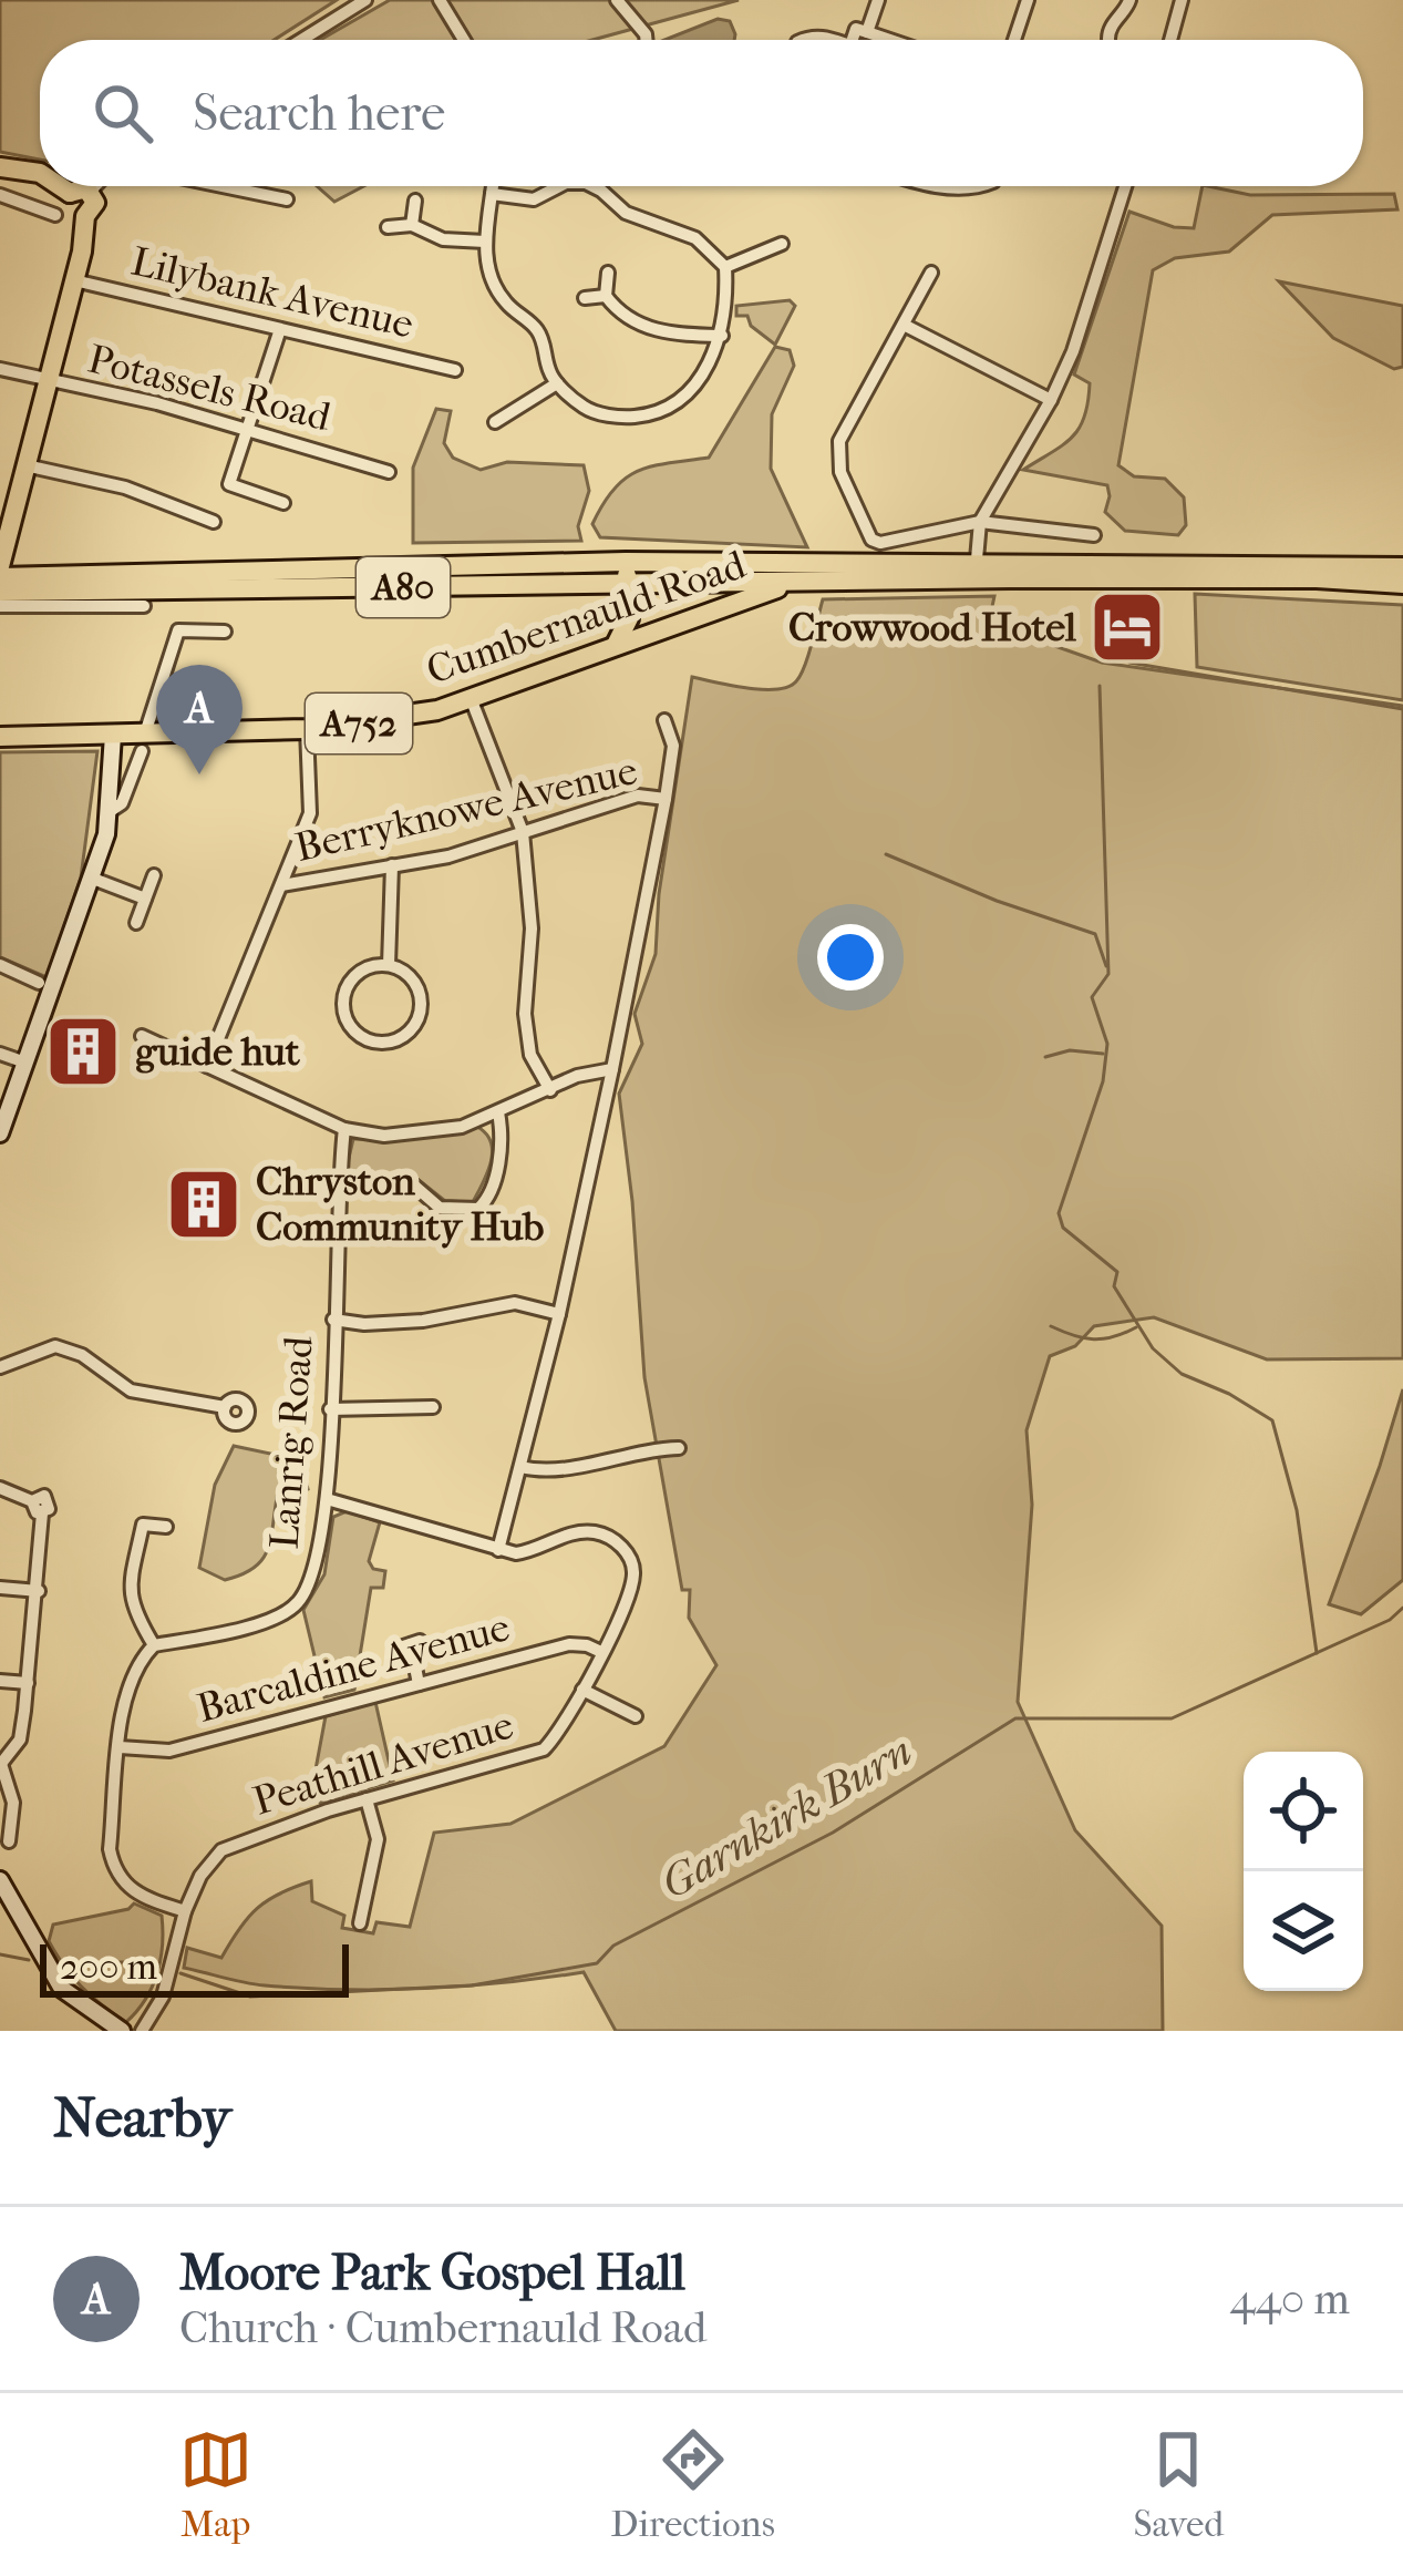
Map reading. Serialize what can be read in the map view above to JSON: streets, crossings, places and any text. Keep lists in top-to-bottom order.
{
  "streets": {
    "main road": ["A80", "Cumbernauld Road", "A752"],
    "street": [
      "Lilybank Avenue",
      "Potassels Road",
      "Berryknowe Avenue",
      "Lanrig Road",
      "Barcaldine Avenue",
      "Peathill Avenue"
    ]
  },
  "crossings": [
    ["A80", "Cumbernauld Road"],
    ["Lanrig Road", "Peathill Avenue"],
    ["Barcaldine Avenue", "Peathill Avenue"]
  ],
  "water": ["Garnkirk Burn"],
  "places": {
    "hotel": ["Crowwood Hotel"],
    "building": ["guide hut", "Chryston Community Hub"]
  },
  "scale_bar": "200 m",
  "page": {
    "search": "Search here",
    "pins": "A",
    "scale": "200 m",
    "heading": "Nearby",
    "list": [
      {
        "mark": "A",
        "name": "Moore Park Gospel Hall",
        "note": "Church · Cumbernauld Road",
        "value": "440 m"
      }
    ],
    "nav": ["Map", "Directions", "Saved"]
  }
}
